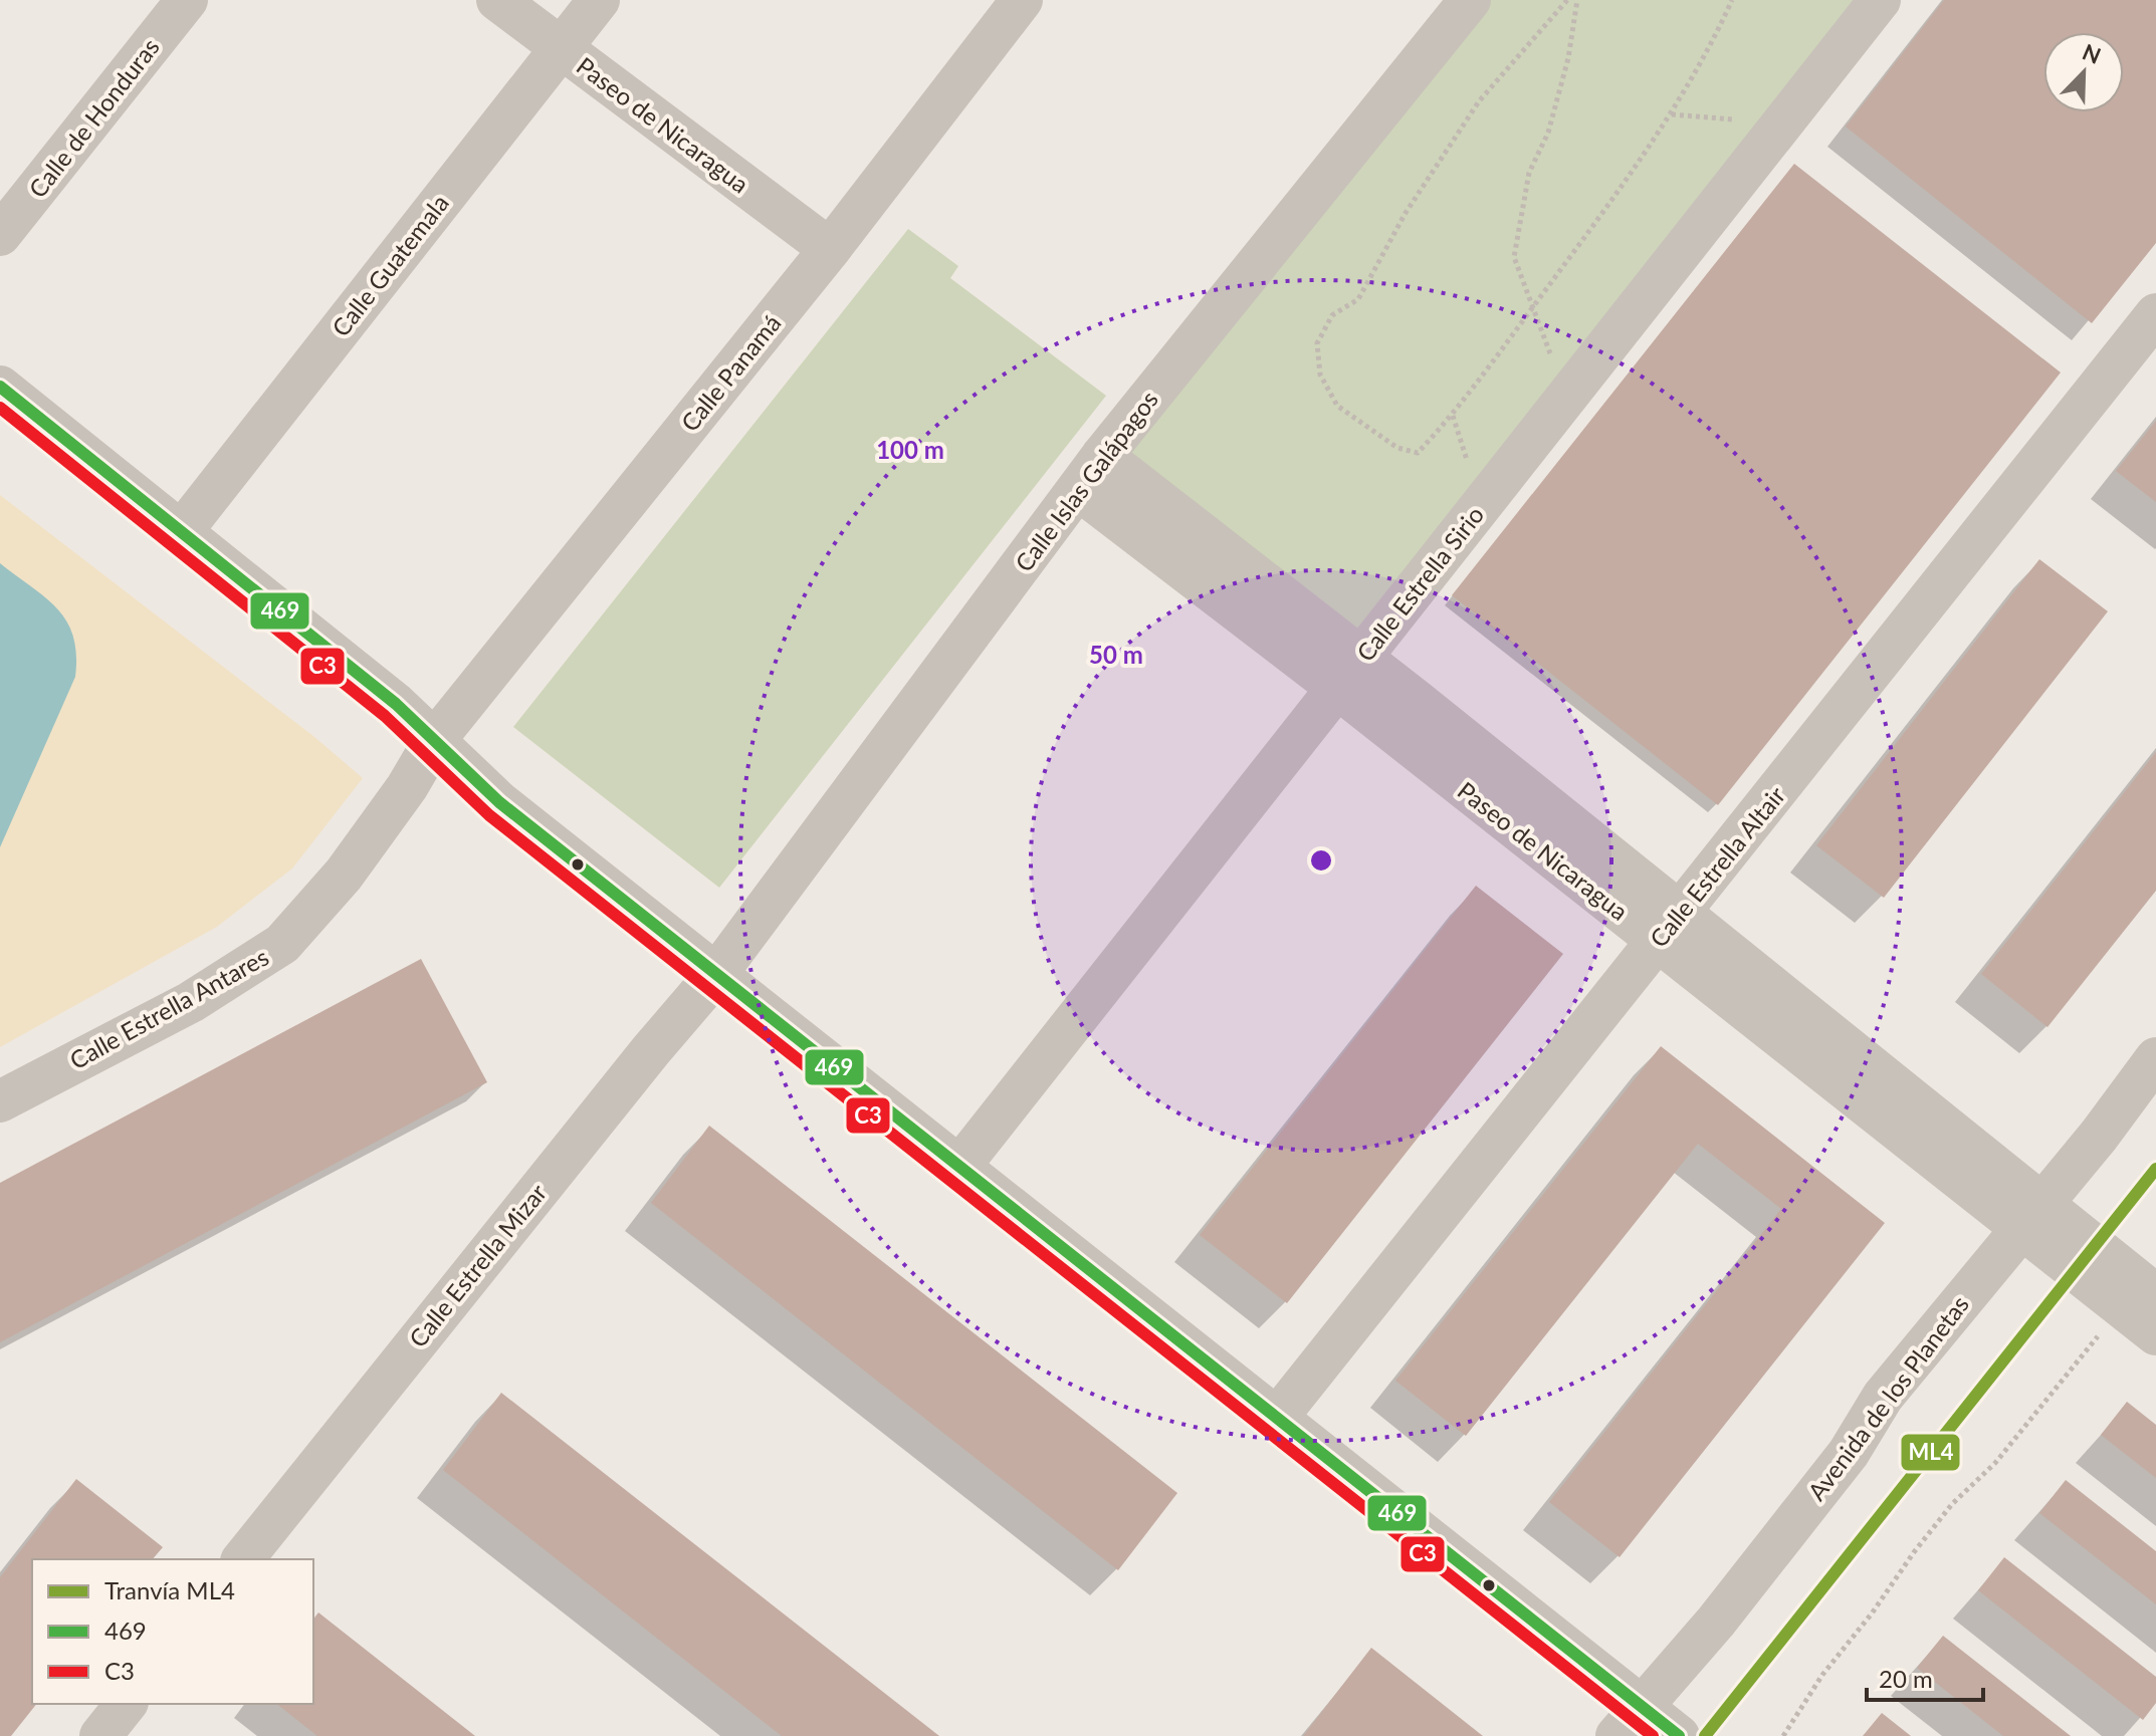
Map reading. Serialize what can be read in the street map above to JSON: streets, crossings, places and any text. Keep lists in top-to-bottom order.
{
  "streets": {
    "street": [
      "Calle de Honduras",
      "Paseo de Nicaragua",
      "Calle Guatemala",
      "Calle Panamá",
      "Calle Islas Galápagos",
      "Calle Estrella Sirio",
      "Calle Estrella Altair",
      "Calle Estrella Antares",
      "Calle Estrella Mizar",
      "Avenida de los Planetas"
    ]
  },
  "crossings": [
    ["Paseo de Nicaragua", "Calle Guatemala"],
    ["Paseo de Nicaragua", "Calle Panamá"],
    ["Paseo de Nicaragua", "Calle Islas Galápagos"],
    ["Paseo de Nicaragua", "Calle Estrella Sirio"],
    ["Paseo de Nicaragua", "Calle Estrella Altair"],
    ["Paseo de Nicaragua", "Avenida de los Planetas"],
    ["Calle Panamá", "Calle Estrella Antares"],
    ["Calle Islas Galápagos", "Calle Estrella Mizar"]
  ],
  "lines": ["transit line 469", "transit line C3", "tram line ML4"],
  "legend": ["Tranvía ML4", "469", "C3"],
  "scale_bar": "20 m",
  "north": "top right",
  "rings": ["100 m", "50 m"]
}
